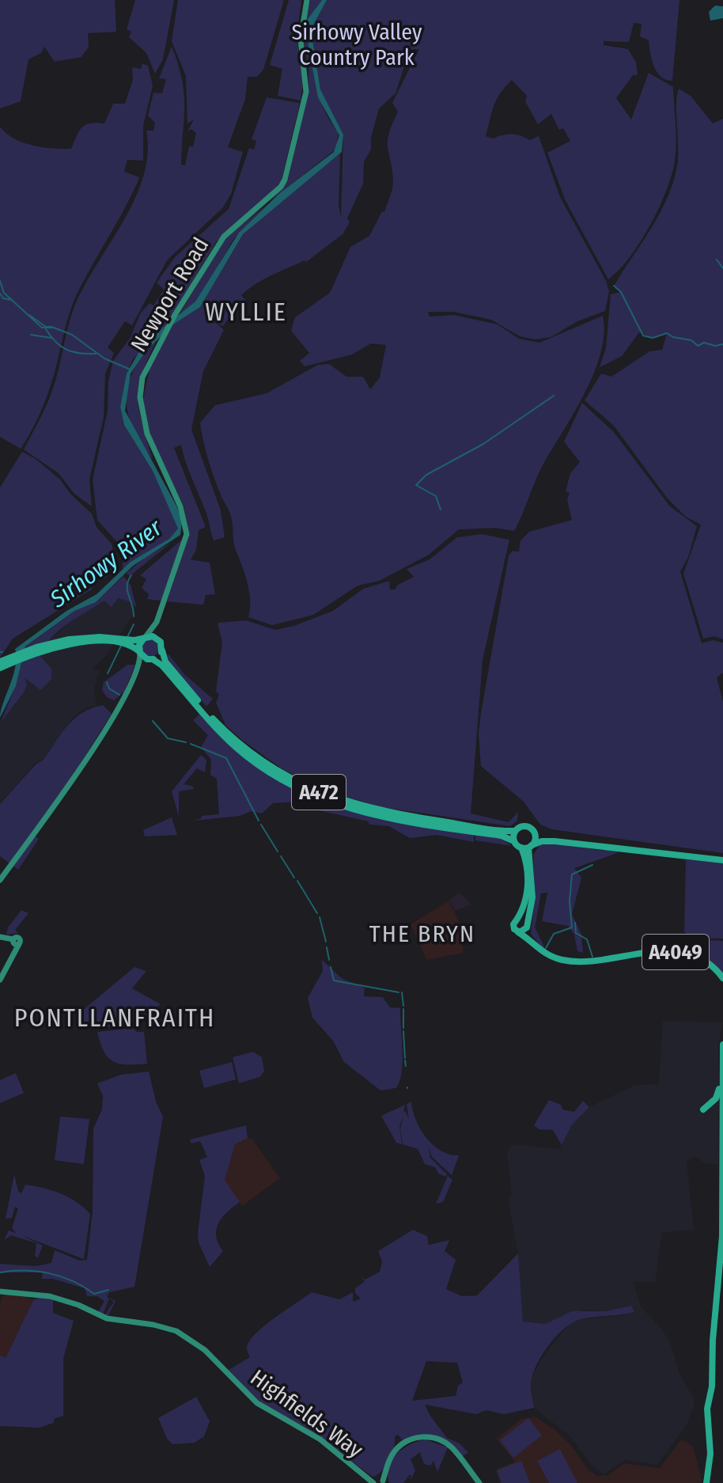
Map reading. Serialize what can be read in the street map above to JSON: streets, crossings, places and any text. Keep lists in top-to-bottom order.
{
  "streets": {
    "main road": [
      "Newport Road",
      "A472",
      "A4049",
      "Highfields Way"
    ]
  },
  "crossings": [
    ["Newport Road", "A472"]
  ],
  "districts": ["WYLLIE", "THE BRYN", "PONTLLANFRAITH"],
  "water": ["Sirhowy River"],
  "parks": ["Sirhowy Valley Country Park"]
}
